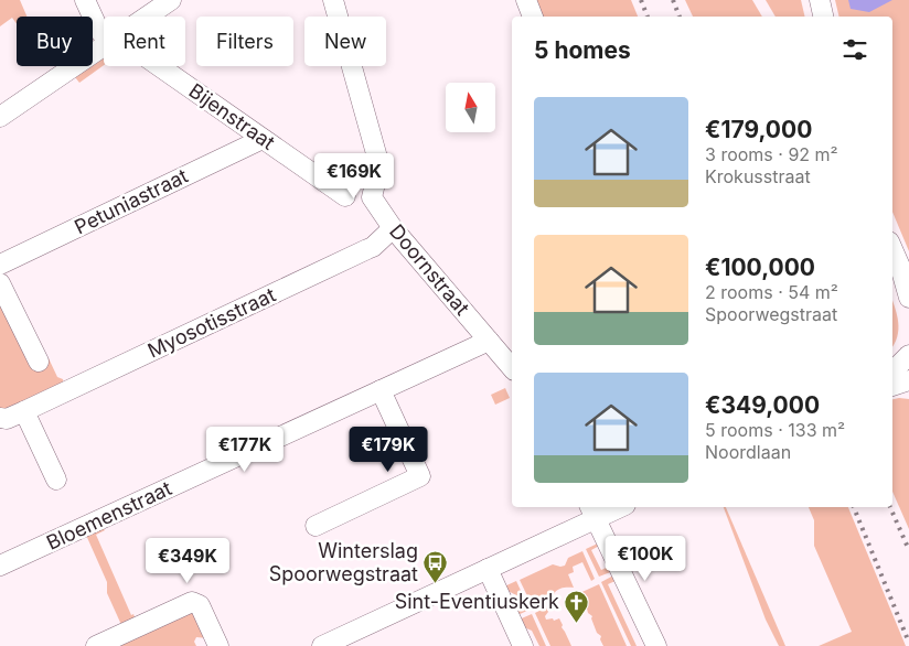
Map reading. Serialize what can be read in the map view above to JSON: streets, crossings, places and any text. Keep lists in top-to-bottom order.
{
  "streets": {
    "street": [
      "Bijenstraat",
      "Petuniastraat",
      "Doornstraat",
      "Myosotisstraat",
      "Bloemenstraat"
    ]
  },
  "crossings": [
    ["Bijenstraat", "Petuniastraat"],
    ["Doornstraat", "Myosotisstraat"],
    ["Doornstraat", "Bloemenstraat"]
  ],
  "places": {
    "bus stop": ["Winterslag Spoorwegstraat"],
    "church": ["Sint-Eventiuskerk"]
  },
  "north": "top",
  "page": {
    "chip": [
      "Buy",
      "Rent",
      "Filters",
      "New"
    ],
    "heading": "5 homes",
    "list": [
      {
        "name": "€179,000",
        "note": "3 rooms · 92 m² · Krokusstraat"
      },
      {
        "name": "€100,000",
        "note": "2 rooms · 54 m² · Spoorwegstraat"
      },
      {
        "name": "€349,000",
        "note": "5 rooms · 133 m² · Noordlaan"
      }
    ],
    "price": [
      "€169K",
      "€177K",
      "€179K",
      "€100K",
      "€349K"
    ]
  }
}
